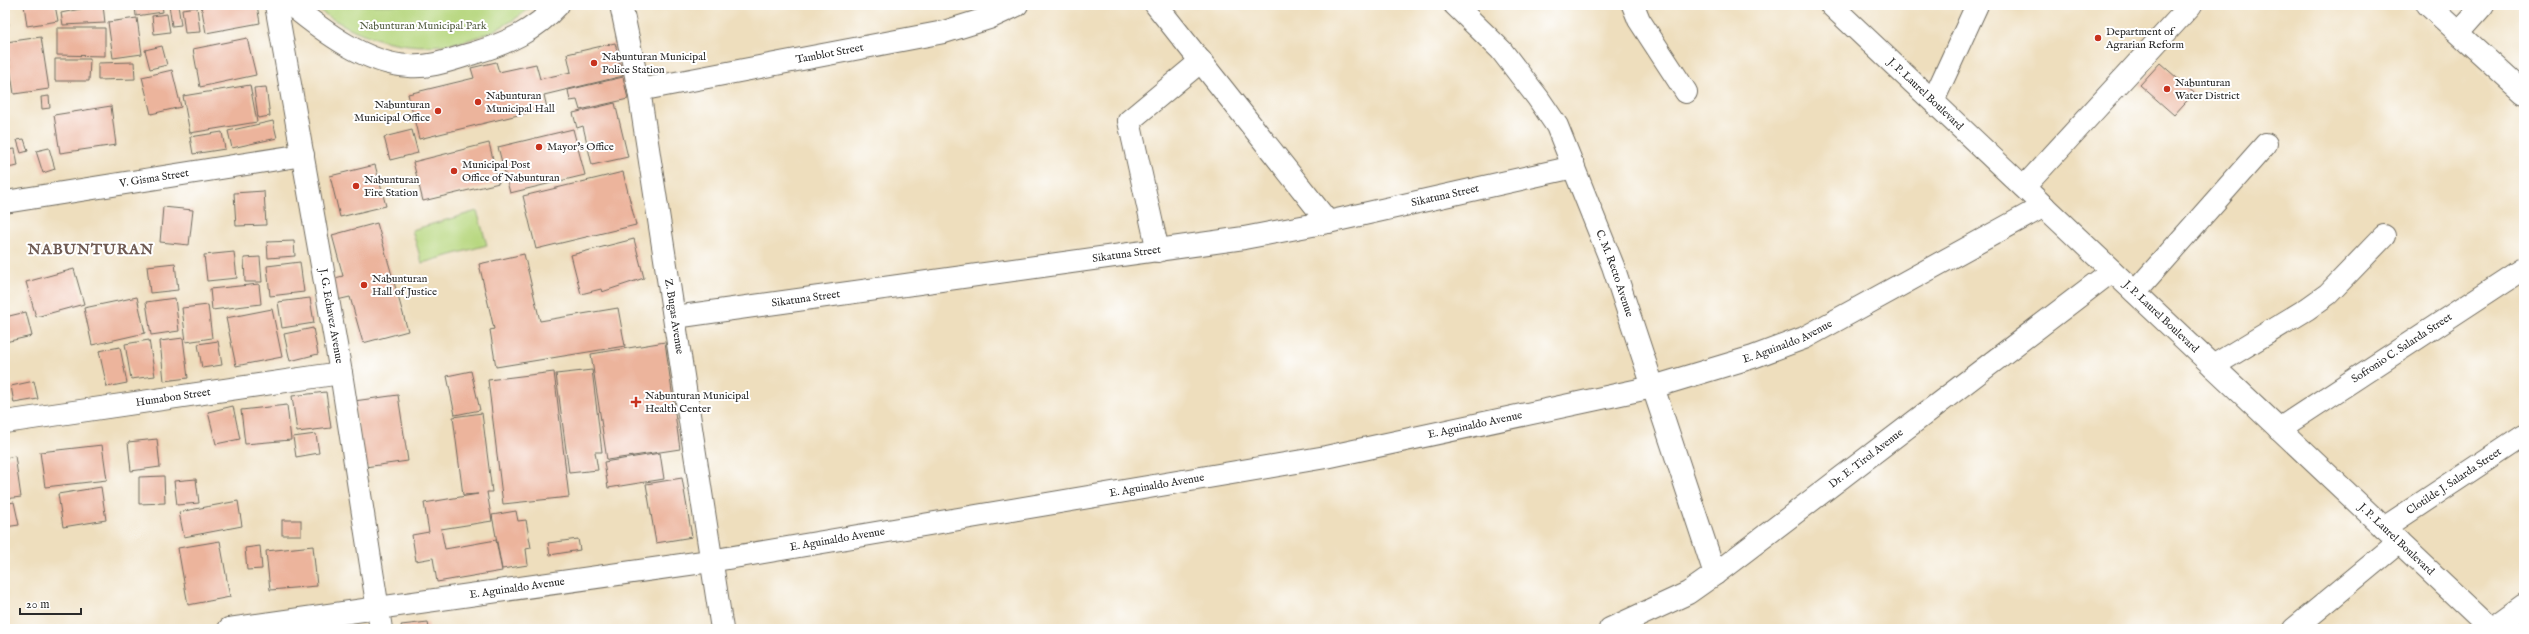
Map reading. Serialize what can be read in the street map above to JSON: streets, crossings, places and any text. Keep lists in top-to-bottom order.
{
  "streets": {
    "street": [
      "Tamblot Street",
      "J. P. Laurel Boulevard",
      "V. Gisma Street",
      "Sikatuna Street",
      "C. M. Recto Avenue",
      "Z. Bugas Avenue",
      "J. G. Echavez Avenue",
      "E. Aguinaldo Avenue",
      "Sofronio C. Salarda Street",
      "Humabon Street",
      "Dr. E. Tirol Avenue",
      "Clotilde J. Salarda Street"
    ]
  },
  "crossings": [
    ["Tamblot Street", "Z. Bugas Avenue"],
    ["J. P. Laurel Boulevard", "E. Aguinaldo Avenue"],
    ["J. P. Laurel Boulevard", "Sofronio C. Salarda Street"],
    ["J. P. Laurel Boulevard", "Dr. E. Tirol Avenue"],
    ["J. P. Laurel Boulevard", "Clotilde J. Salarda Street"],
    ["V. Gisma Street", "J. G. Echavez Avenue"],
    ["Sikatuna Street", "C. M. Recto Avenue"],
    ["Sikatuna Street", "Z. Bugas Avenue"],
    ["C. M. Recto Avenue", "E. Aguinaldo Avenue"],
    ["C. M. Recto Avenue", "Dr. E. Tirol Avenue"],
    ["Z. Bugas Avenue", "E. Aguinaldo Avenue"],
    ["J. G. Echavez Avenue", "E. Aguinaldo Avenue"],
    ["J. G. Echavez Avenue", "Humabon Street"]
  ],
  "districts": ["NABUNTURAN"],
  "parks": ["Nabunturan Municipal Park"],
  "places": {
    "other": [
      "Department of Agrarian Reform",
      "Nabunturan Municipal Police Station",
      "Nabunturan Water District",
      "Nabunturan Municipal Hall",
      "Nabunturan Municipal Office",
      "Mayor's Office",
      "Municipal Post Office of Nabunturan",
      "Nabunturan Fire Station",
      "Nabunturan Hall of Justice"
    ],
    "health": ["Nabunturan Municipal Health Center"]
  },
  "scale_bar": "20 m"
}
